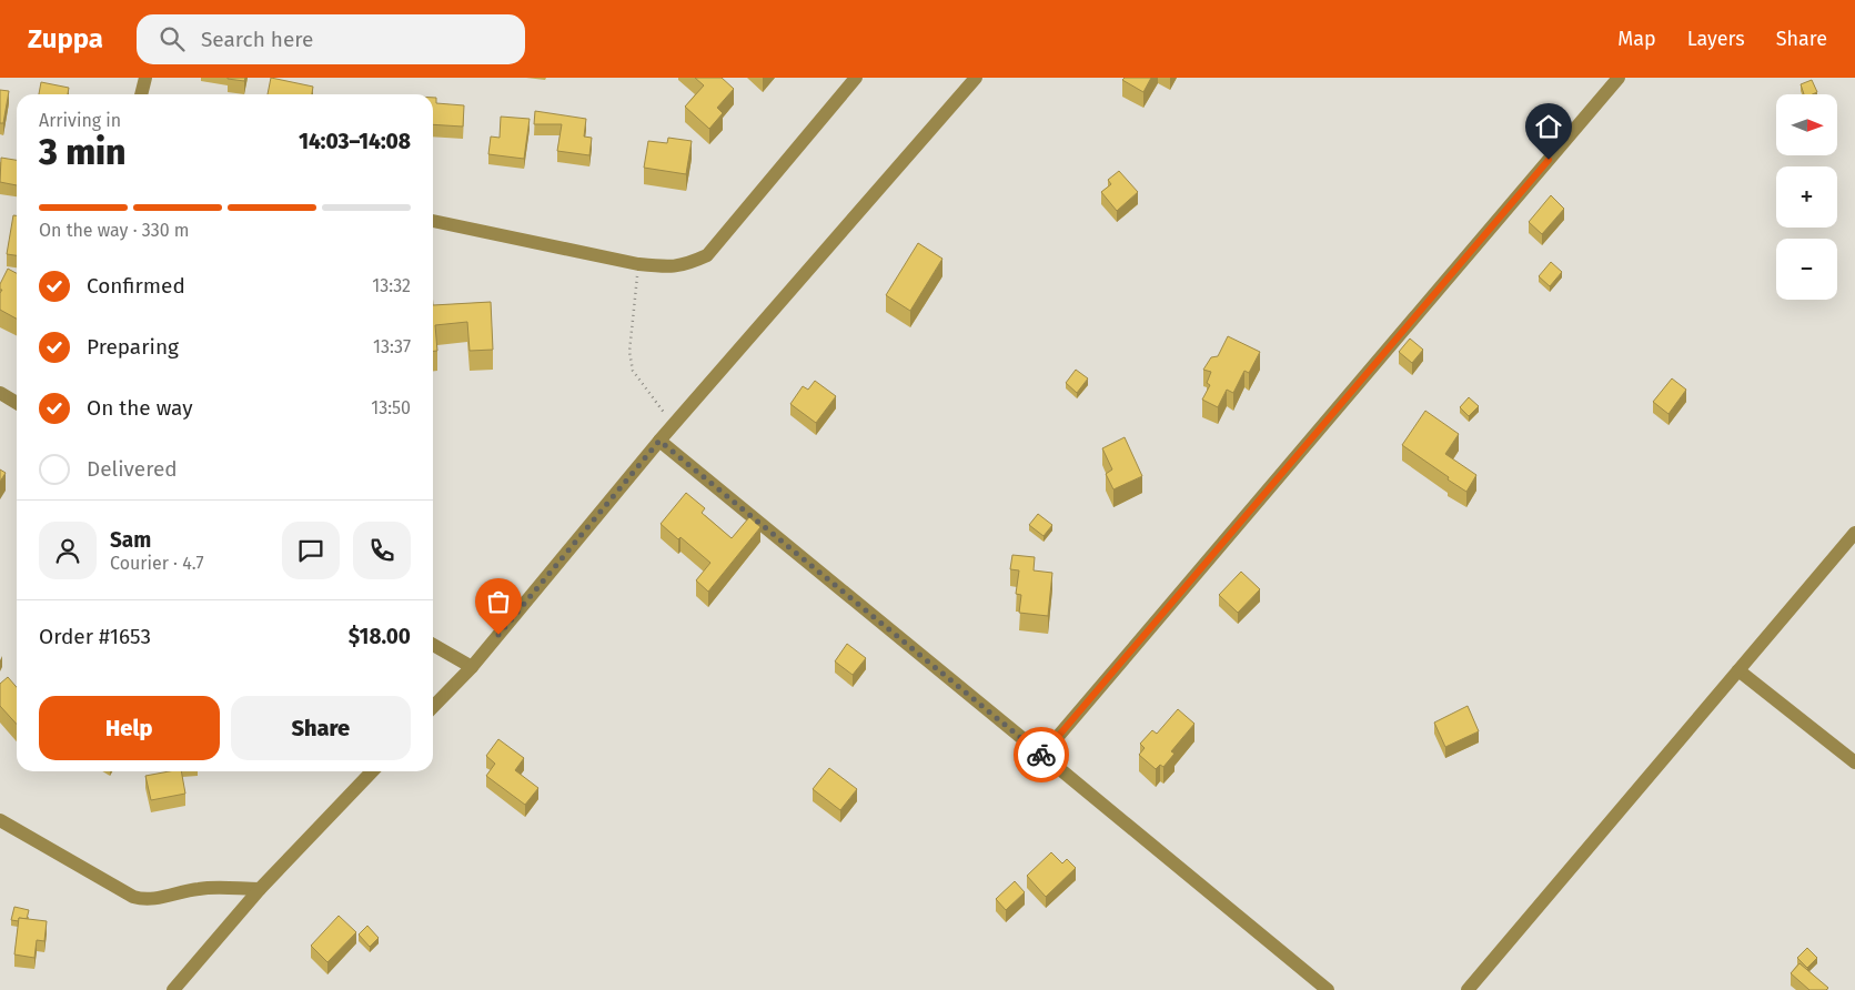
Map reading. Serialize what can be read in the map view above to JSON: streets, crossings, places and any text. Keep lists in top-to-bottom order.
{
  "north": "right",
  "page": {
    "header": "Zuppa",
    "search": "Search here",
    "nav": ["Map", "Layers", "Share"],
    "map_buttons": ["+", "−"],
    "heading": ["3 min", "Arriving in", "14:03–14:08"],
    "panel": [
      "Sam",
      "Courier · 4.7",
      "Order #1653",
      "$18.00"
    ],
    "bar": "On the way · 330 m",
    "list": [
      ["Confirmed", "13:32"],
      ["Preparing", "13:37"],
      ["On the way", "13:50"],
      "Delivered"
    ],
    "buttons": ["Help", "Share"]
  }
}
